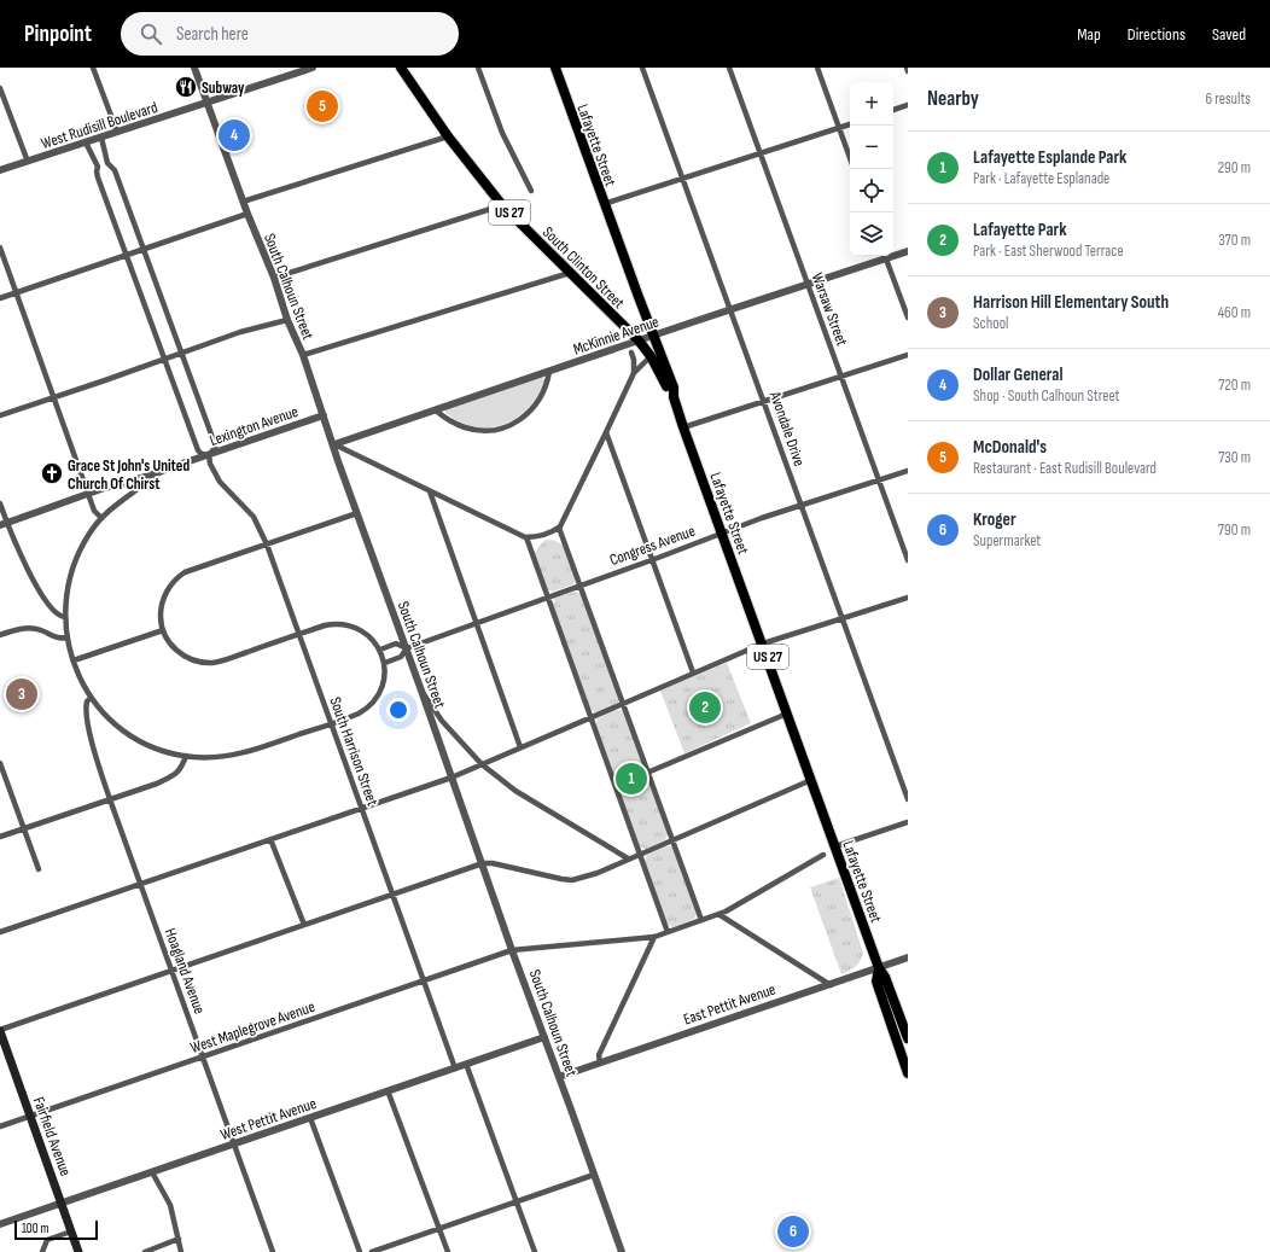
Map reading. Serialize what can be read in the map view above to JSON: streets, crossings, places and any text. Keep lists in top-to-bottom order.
{
  "streets": {
    "highway": ["Lafayette Street", "US 27", "South Clinton Street"],
    "main road": ["Fairfield Avenue"],
    "street": [
      "West Rudisill Boulevard",
      "South Calhoun Street",
      "Warsaw Street",
      "McKinnie Avenue",
      "Lexington Avenue",
      "Avondale Drive",
      "Congress Avenue",
      "South Harrison Street",
      "Hoagland Avenue",
      "East Pettit Avenue",
      "West Maplegrove Avenue",
      "West Pettit Avenue"
    ]
  },
  "crossings": [
    ["West Rudisill Boulevard", "South Calhoun Street"],
    ["West Rudisill Boulevard", "South Harrison Street"],
    ["Lafayette Street", "South Clinton Street"],
    ["Lafayette Street", "McKinnie Avenue"],
    ["Lafayette Street", "Congress Avenue"],
    ["Lafayette Street", "East Pettit Avenue"],
    ["South Clinton Street", "McKinnie Avenue"],
    ["South Calhoun Street", "McKinnie Avenue"],
    ["South Calhoun Street", "Lexington Avenue"],
    ["South Calhoun Street", "Congress Avenue"],
    ["South Calhoun Street", "East Pettit Avenue"],
    ["South Calhoun Street", "West Maplegrove Avenue"],
    ["South Calhoun Street", "West Pettit Avenue"],
    ["Warsaw Street", "McKinnie Avenue"],
    ["Warsaw Street", "Congress Avenue"],
    ["McKinnie Avenue", "Avondale Drive"],
    ["Lexington Avenue", "South Harrison Street"],
    ["Avondale Drive", "Congress Avenue"],
    ["South Harrison Street", "West Maplegrove Avenue"],
    ["South Harrison Street", "West Pettit Avenue"],
    ["Hoagland Avenue", "West Maplegrove Avenue"],
    ["Hoagland Avenue", "West Pettit Avenue"],
    ["West Maplegrove Avenue", "Fairfield Avenue"],
    ["West Pettit Avenue", "Fairfield Avenue"]
  ],
  "places": {
    "restaurant": ["Subway"],
    "church": ["Grace St John's United Church Of Chirst"]
  },
  "scale_bar": "100 m",
  "page": {
    "header": "Pinpoint",
    "search": "Search here",
    "nav": ["Map", "Directions", "Saved"],
    "heading": ["Nearby", "6 results"],
    "map_buttons": ["+", "−"],
    "pins": [
      "5",
      "4",
      "3",
      "2",
      "1",
      "6"
    ],
    "list": [
      {
        "mark": "1",
        "name": "Lafayette Esplande Park",
        "note": "Park · Lafayette Esplanade",
        "value": "290 m"
      },
      {
        "mark": "2",
        "name": "Lafayette Park",
        "note": "Park · East Sherwood Terrace",
        "value": "370 m"
      },
      {
        "mark": "3",
        "name": "Harrison Hill Elementary South",
        "note": "School",
        "value": "460 m"
      },
      {
        "mark": "4",
        "name": "Dollar General",
        "note": "Shop · South Calhoun Street",
        "value": "720 m"
      },
      {
        "mark": "5",
        "name": "McDonald's",
        "note": "Restaurant · East Rudisill Boulevard",
        "value": "730 m"
      },
      {
        "mark": "6",
        "name": "Kroger",
        "note": "Supermarket",
        "value": "790 m"
      }
    ],
    "scale": "100 m"
  }
}
